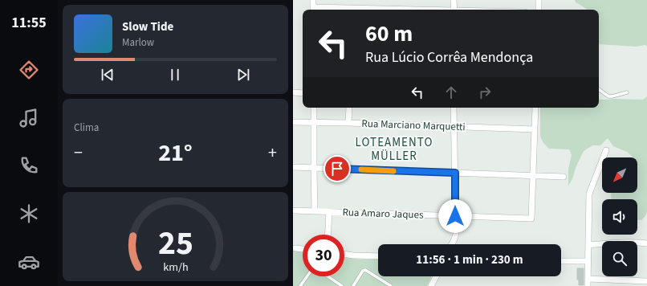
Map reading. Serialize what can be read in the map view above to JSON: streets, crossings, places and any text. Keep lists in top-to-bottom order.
{
  "streets": {
    "street": ["Rua Marciano Marquetti", "Rua Amaro Jaques"]
  },
  "districts": ["LOTEAMENTO MÜLLER"],
  "north": "bottom left",
  "page": {
    "tabs": "11:55",
    "turn": ["60 m", "Rua Lúcio Corrêa Mendonça"],
    "song": ["Slow Tide", "Marlow"],
    "tile": "Clima",
    "heat": ["−", "21°", "+"],
    "limit": "30",
    "trip": "11:56 · 1 min · 230 m",
    "gauge": ["25", "km/h"]
  }
}
